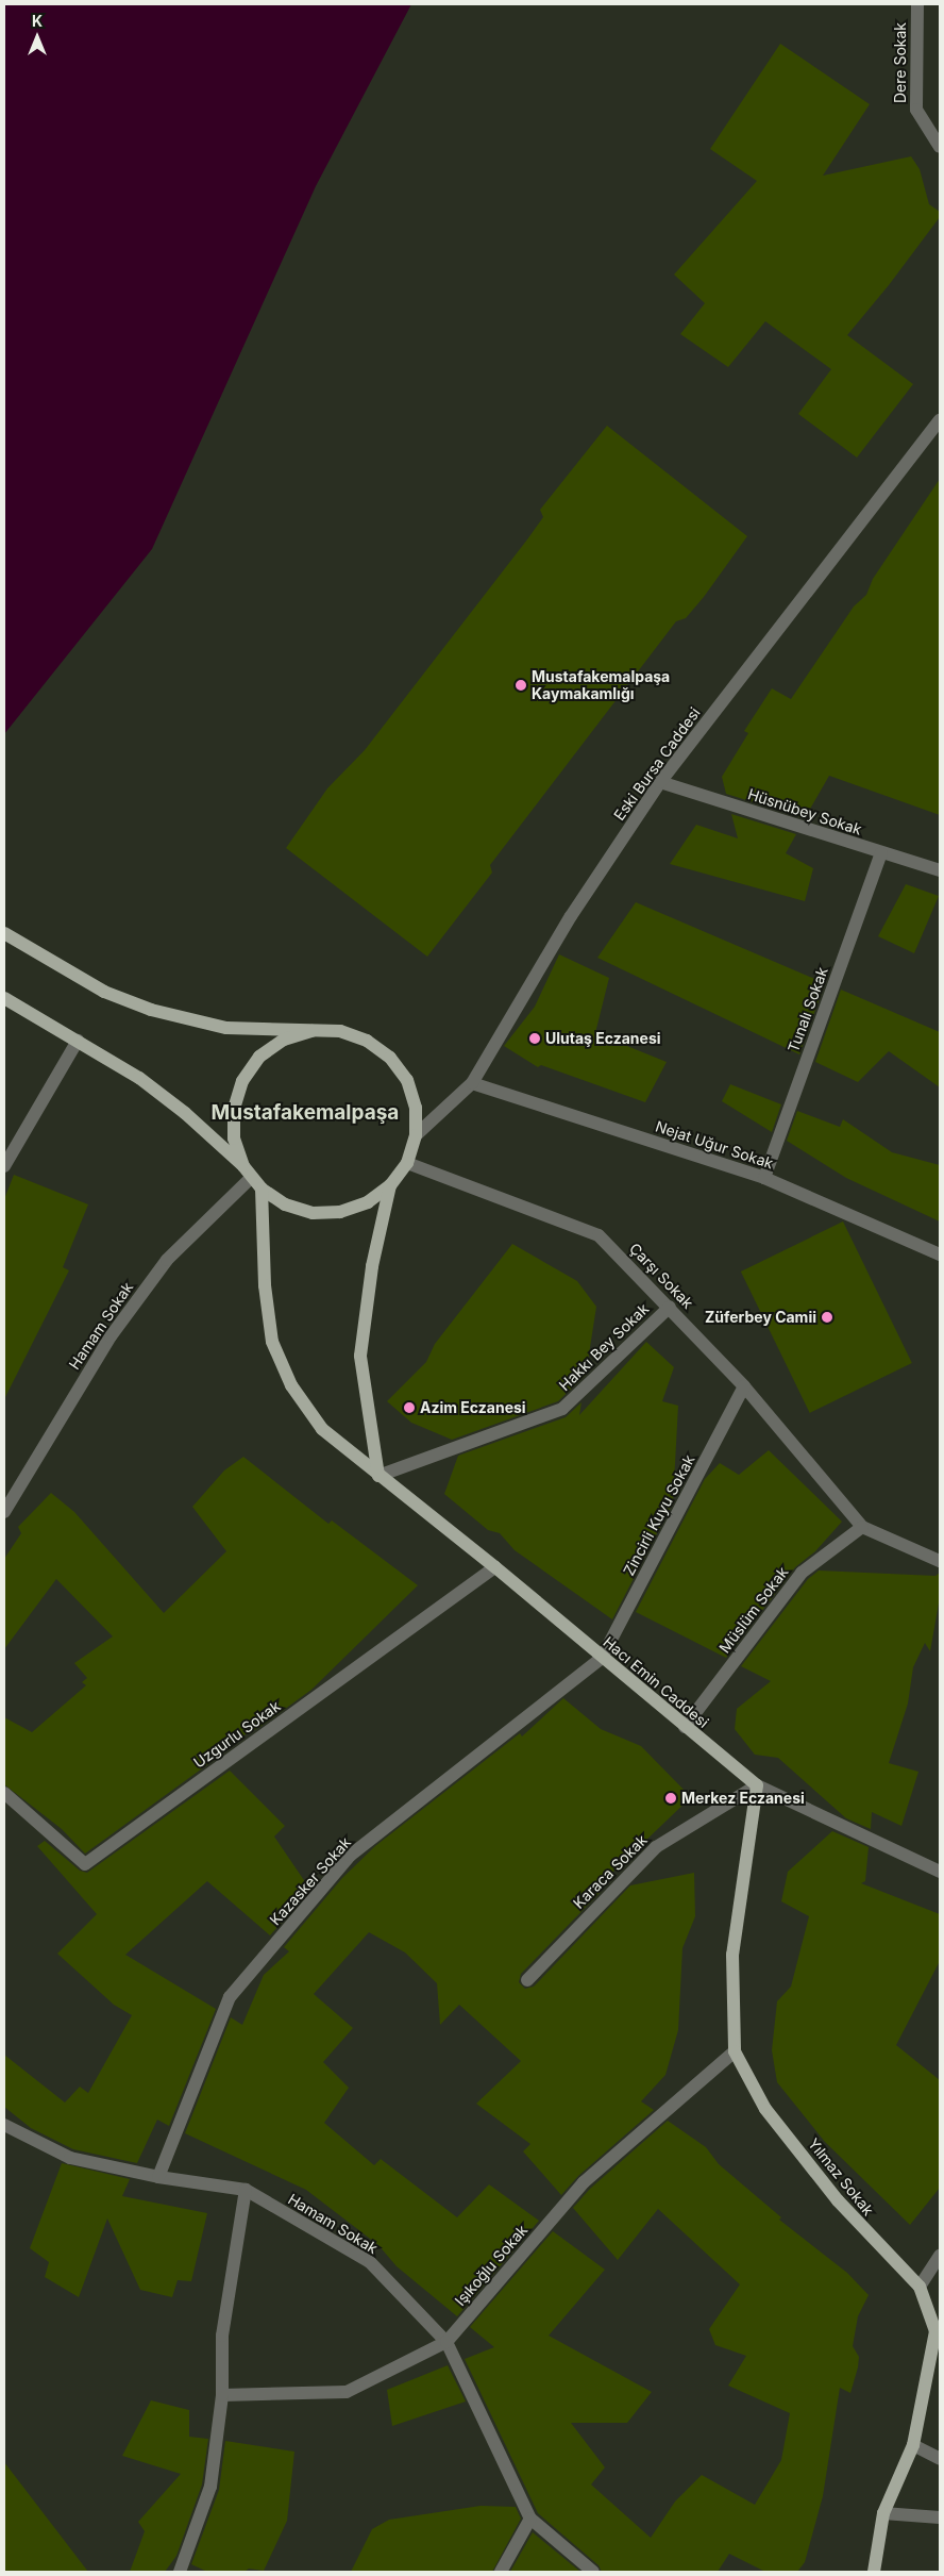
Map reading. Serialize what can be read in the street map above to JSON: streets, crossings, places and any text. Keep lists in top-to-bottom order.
{
  "streets": {
    "main road": ["Hacı Emin Caddesi", "Yılmaz Sokak"],
    "street": [
      "Dere Sokak",
      "Eski Bursa Caddesi",
      "Hüsnübey Sokak",
      "Tunalı Sokak",
      "Nejat Uğur Sokak",
      "Çarşı Sokak",
      "Hamam Sokak",
      "Hakkı Bey Sokak",
      "Zincirli Kuyu Sokak",
      "Müslüm Sokak",
      "Uzgurlu Sokak",
      "Karaca Sokak",
      "Kazasker Sokak",
      "Işıkoğlu Sokak"
    ]
  },
  "crossings": [
    ["Eski Bursa Caddesi", "Hüsnübey Sokak"],
    ["Eski Bursa Caddesi", "Nejat Uğur Sokak"],
    ["Eski Bursa Caddesi", "Çarşı Sokak"],
    ["Eski Bursa Caddesi", "Hamam Sokak"],
    ["Eski Bursa Caddesi", "Hacı Emin Caddesi"],
    ["Hüsnübey Sokak", "Tunalı Sokak"],
    ["Tunalı Sokak", "Nejat Uğur Sokak"],
    ["Çarşı Sokak", "Hamam Sokak"],
    ["Çarşı Sokak", "Hakkı Bey Sokak"],
    ["Çarşı Sokak", "Zincirli Kuyu Sokak"],
    ["Çarşı Sokak", "Müslüm Sokak"],
    ["Çarşı Sokak", "Hacı Emin Caddesi"],
    ["Hamam Sokak", "Hacı Emin Caddesi"],
    ["Hamam Sokak", "Kazasker Sokak"],
    ["Hamam Sokak", "Işıkoğlu Sokak"],
    ["Hakkı Bey Sokak", "Hacı Emin Caddesi"],
    ["Zincirli Kuyu Sokak", "Hacı Emin Caddesi"],
    ["Zincirli Kuyu Sokak", "Kazasker Sokak"],
    ["Müslüm Sokak", "Hacı Emin Caddesi"],
    ["Hacı Emin Caddesi", "Uzgurlu Sokak"],
    ["Hacı Emin Caddesi", "Karaca Sokak"],
    ["Hacı Emin Caddesi", "Kazasker Sokak"],
    ["Hacı Emin Caddesi", "Yılmaz Sokak"],
    ["Karaca Sokak", "Yılmaz Sokak"],
    ["Yılmaz Sokak", "Işıkoğlu Sokak"]
  ],
  "districts": ["Mustafakemalpaşa"],
  "places": [
    "Mustafakemalpaşa Kaymakamlığı",
    "Ulutaş Eczanesi",
    "Züferbey Camii",
    "Azim Eczanesi",
    "Merkez Eczanesi"
  ],
  "north": "top"
}
